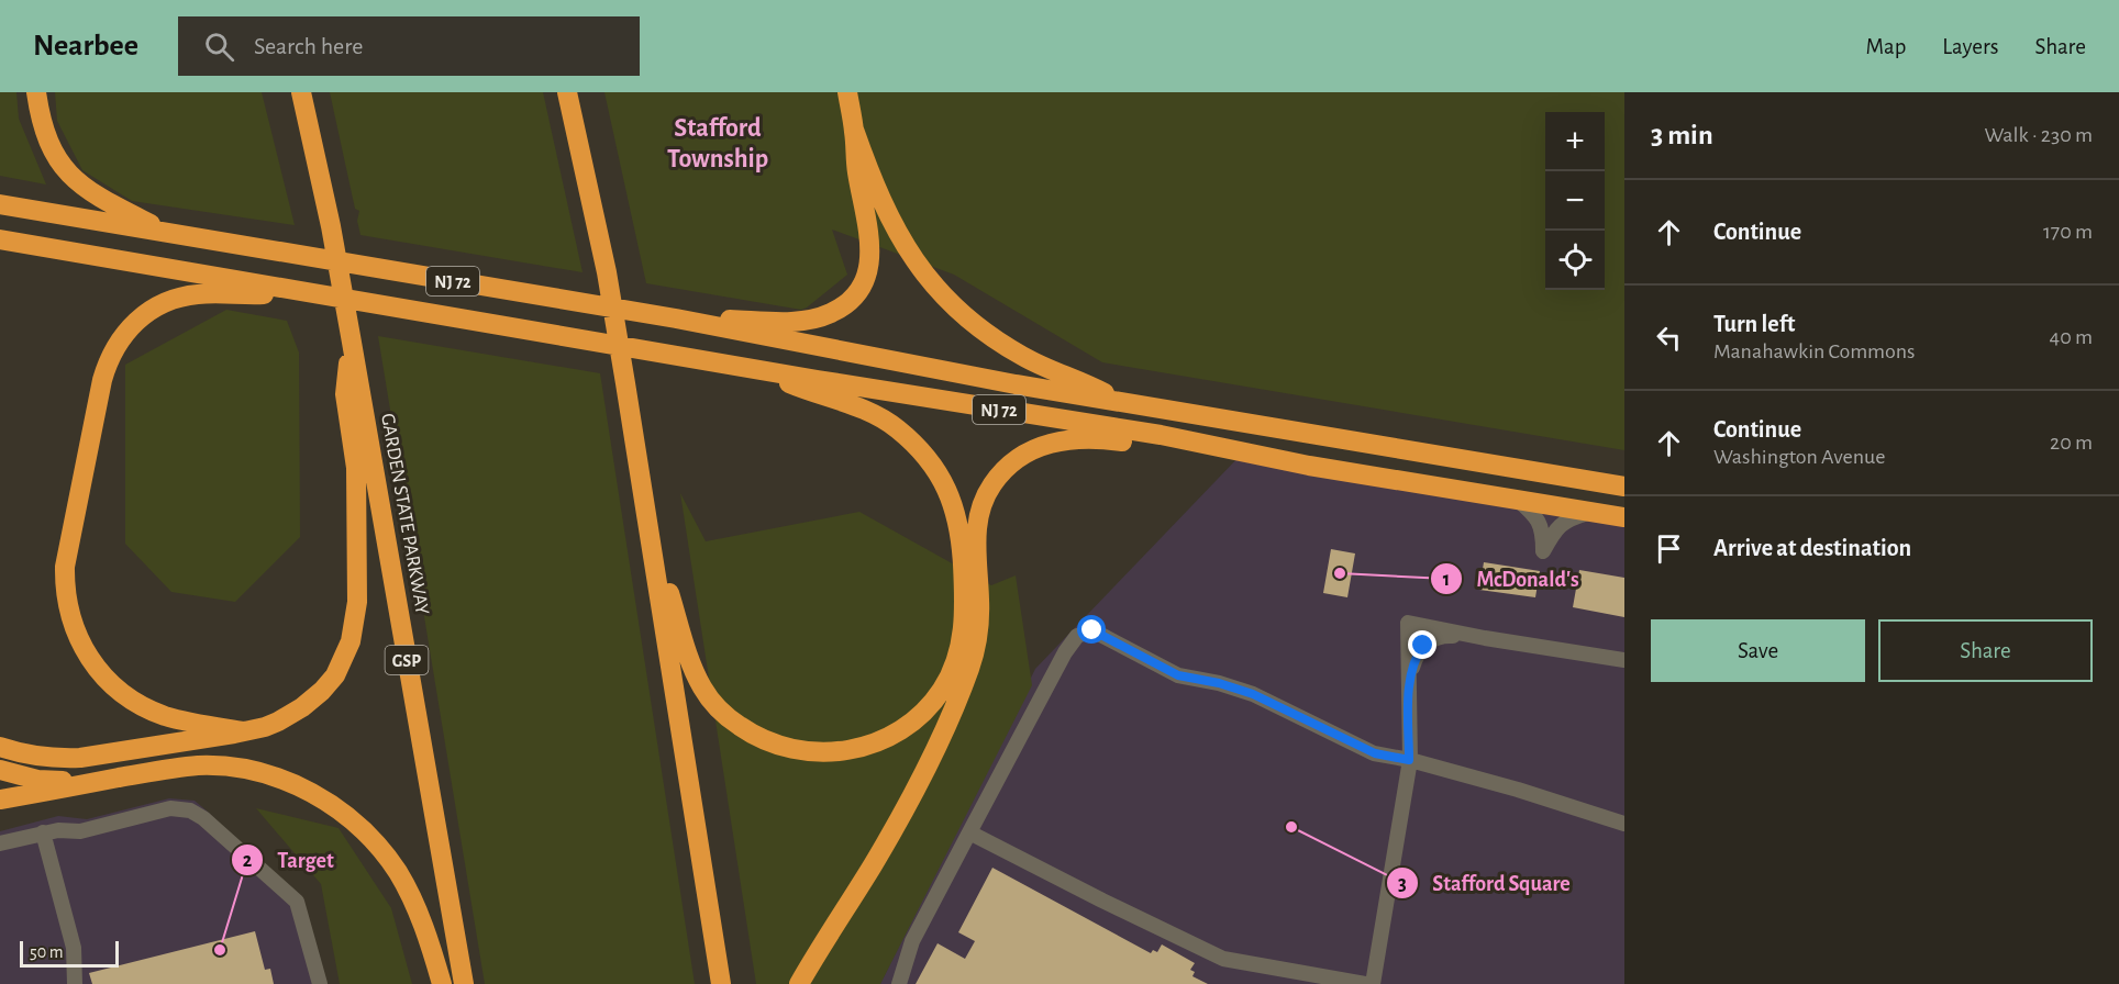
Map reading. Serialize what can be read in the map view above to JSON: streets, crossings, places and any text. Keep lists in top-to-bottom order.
{
  "streets": {
    "highway": ["NJ 72", "GARDEN STATE PARKWAY", "GSP"]
  },
  "districts": ["Stafford Township"],
  "places": ["McDonald's", "Stafford Square", "Target"],
  "scale_bar": "50 m",
  "page": {
    "header": "Nearbee",
    "search": "Search here",
    "nav": ["Map", "Layers", "Share"],
    "heading": ["3 min", "Walk · 230 m"],
    "map_buttons": ["+", "−"],
    "list": [
      ["Continue", "170 m"],
      ["Turn left", "Manahawkin Commons", "40 m"],
      ["Continue", "Washington Avenue", "20 m"],
      "Arrive at destination"
    ],
    "buttons": ["Save", "Share"],
    "scale": "50 m"
  }
}
